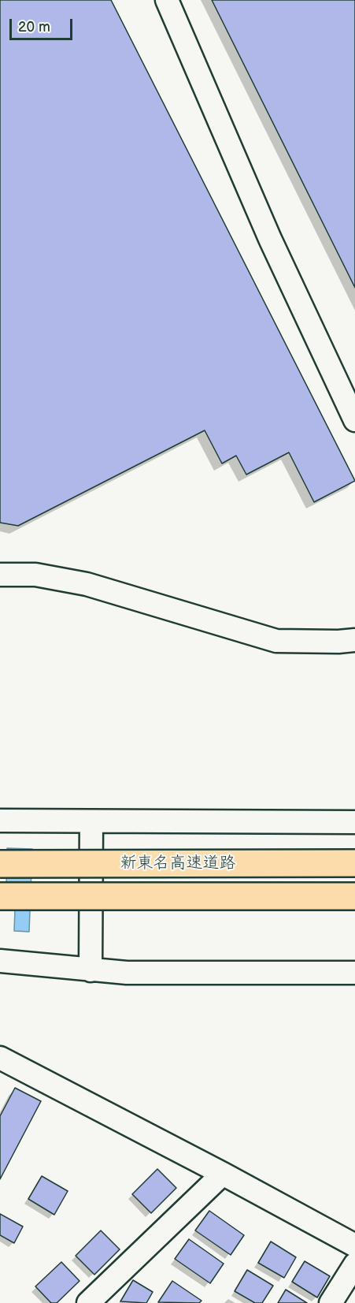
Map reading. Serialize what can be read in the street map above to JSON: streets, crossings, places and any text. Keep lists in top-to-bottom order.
{
  "streets": {
    "highway": ["新東名高速道路"]
  },
  "scale_bar": "20 m"
}
